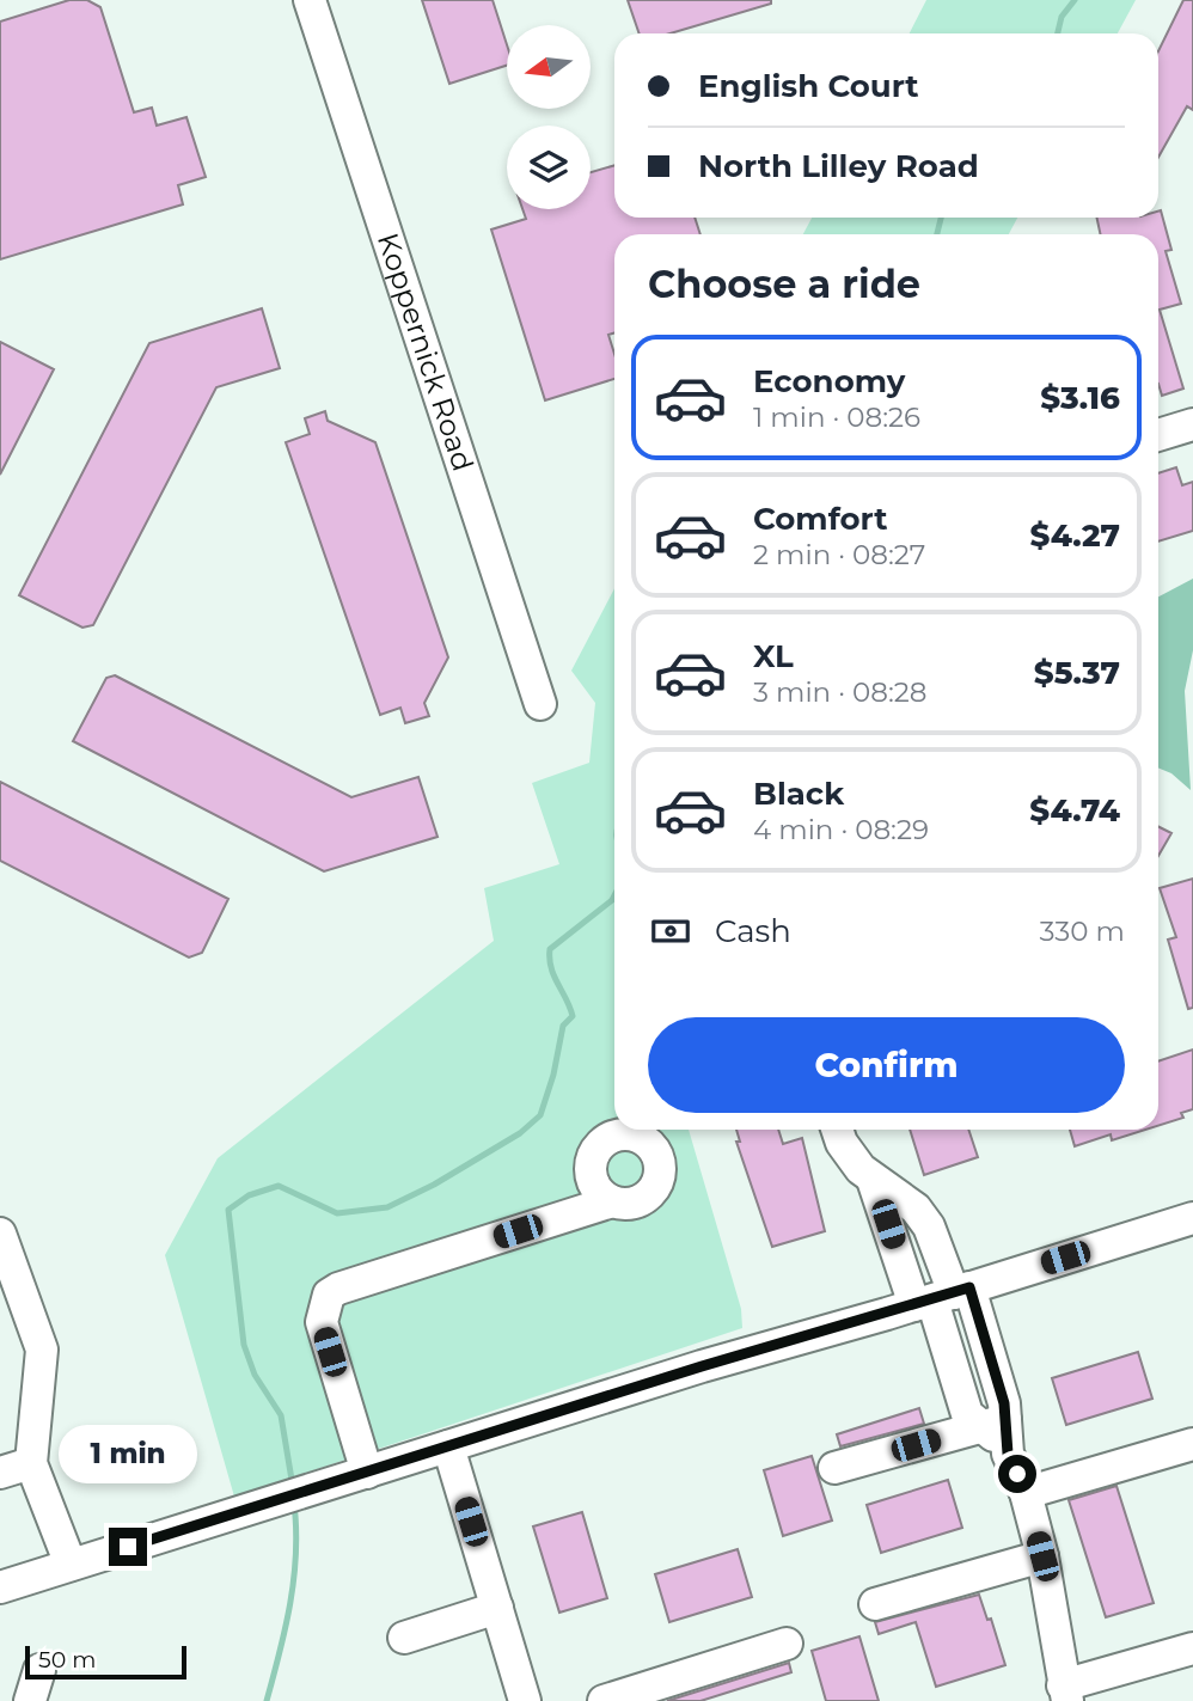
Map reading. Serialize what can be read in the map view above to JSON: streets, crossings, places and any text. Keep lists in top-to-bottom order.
{
  "streets": {
    "street": ["Koppernick Road"]
  },
  "scale_bar": "50 m",
  "north": "left",
  "page": {
    "banner": ["English Court", "North Lilley Road"],
    "heading": "Choose a ride",
    "list": [
      {
        "name": "Economy",
        "note": "1 min · 08:26",
        "value": "$3.16"
      },
      {
        "name": "Comfort",
        "note": "2 min · 08:27",
        "value": "$4.27"
      },
      {
        "name": "XL",
        "note": "3 min · 08:28",
        "value": "$5.37"
      },
      {
        "name": "Black",
        "note": "4 min · 08:29",
        "value": "$4.74"
      }
    ],
    "pay": ["Cash", "330 m"],
    "buttons": "Confirm",
    "bubble": "1 min",
    "scale": "50 m"
  }
}
